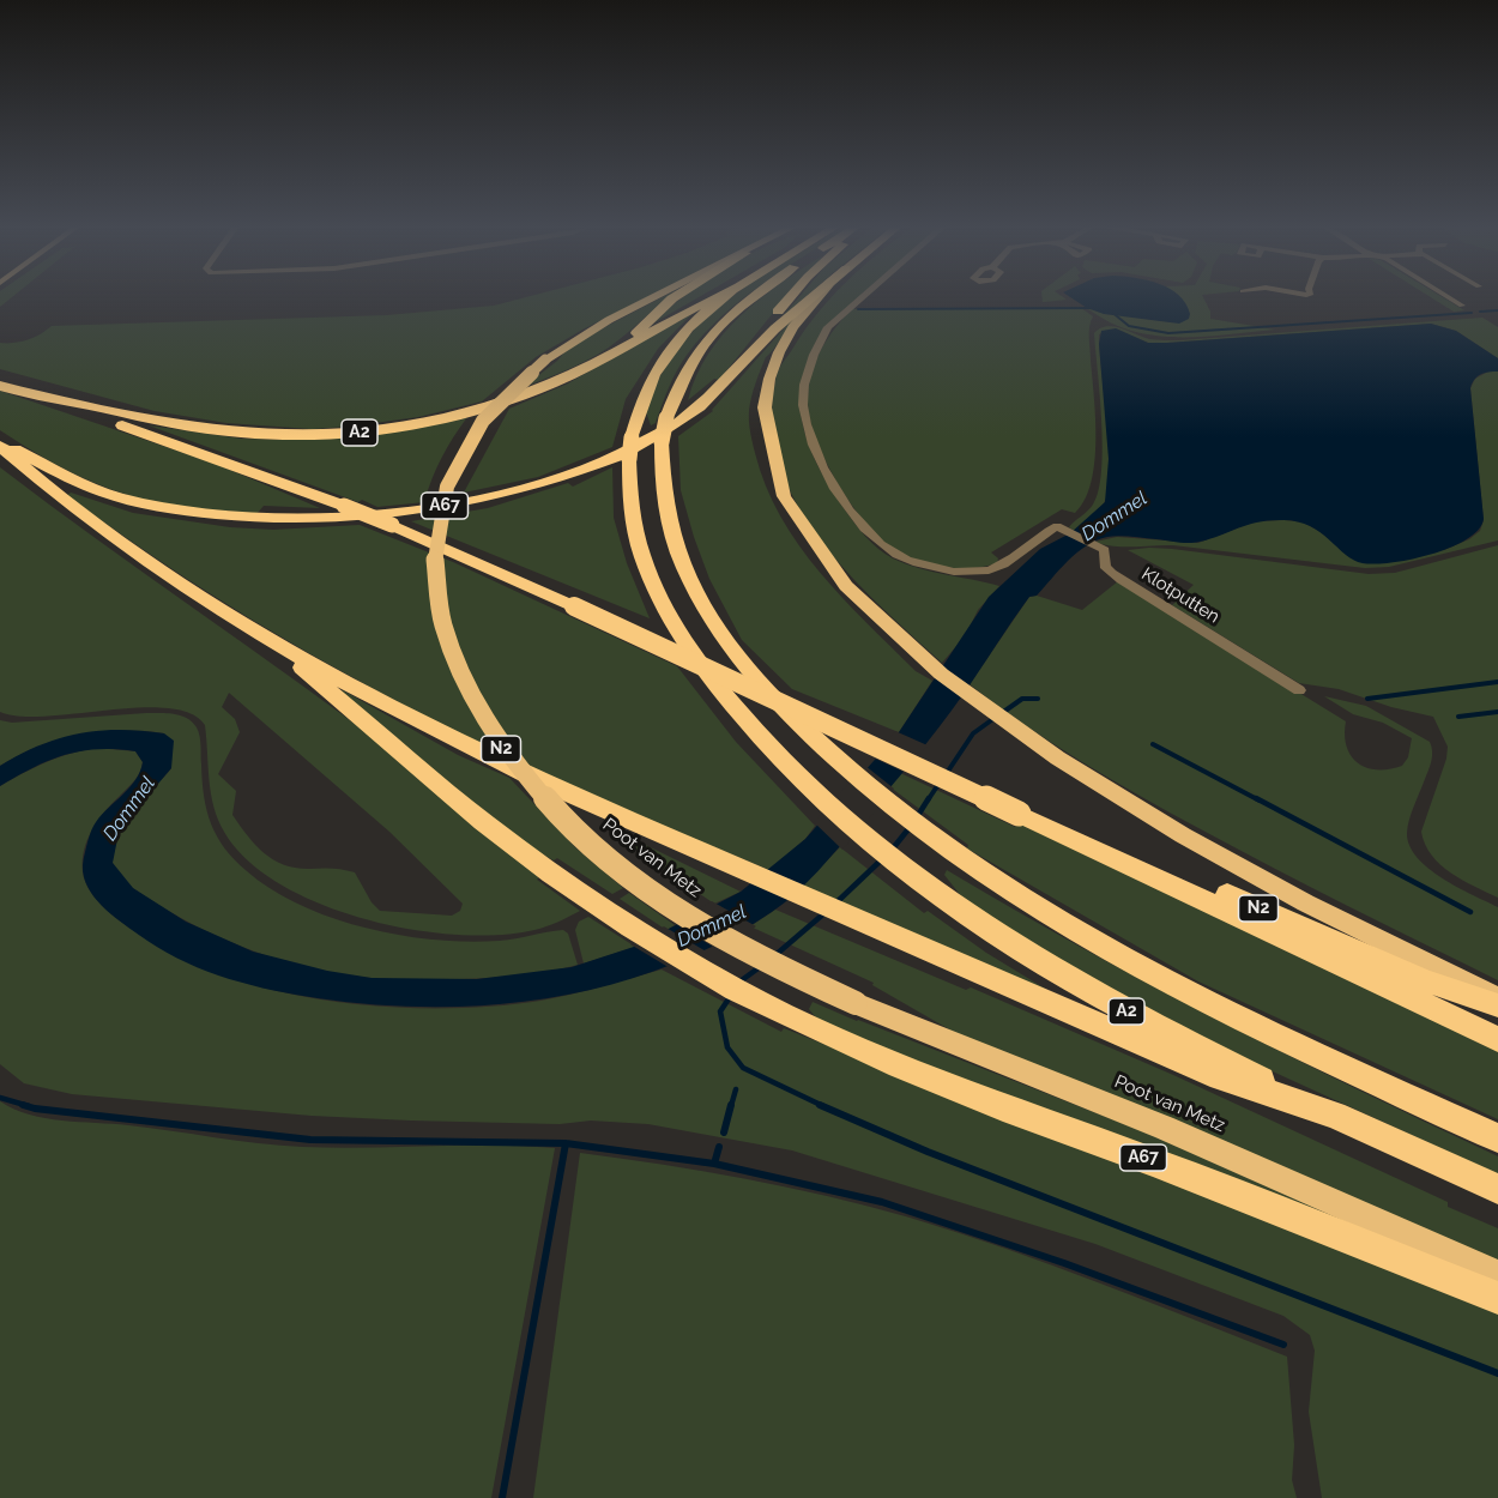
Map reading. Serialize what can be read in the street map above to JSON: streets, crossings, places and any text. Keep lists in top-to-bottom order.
{
  "streets": {
    "highway": [
      "A2",
      "A67",
      "N2",
      "Poot van Metz"
    ],
    "street": ["Klotputten"]
  },
  "crossings": [
    ["A2", "A67"],
    ["A2", "N2"],
    ["A67", "N2"]
  ],
  "water": ["Dommel"]
}
